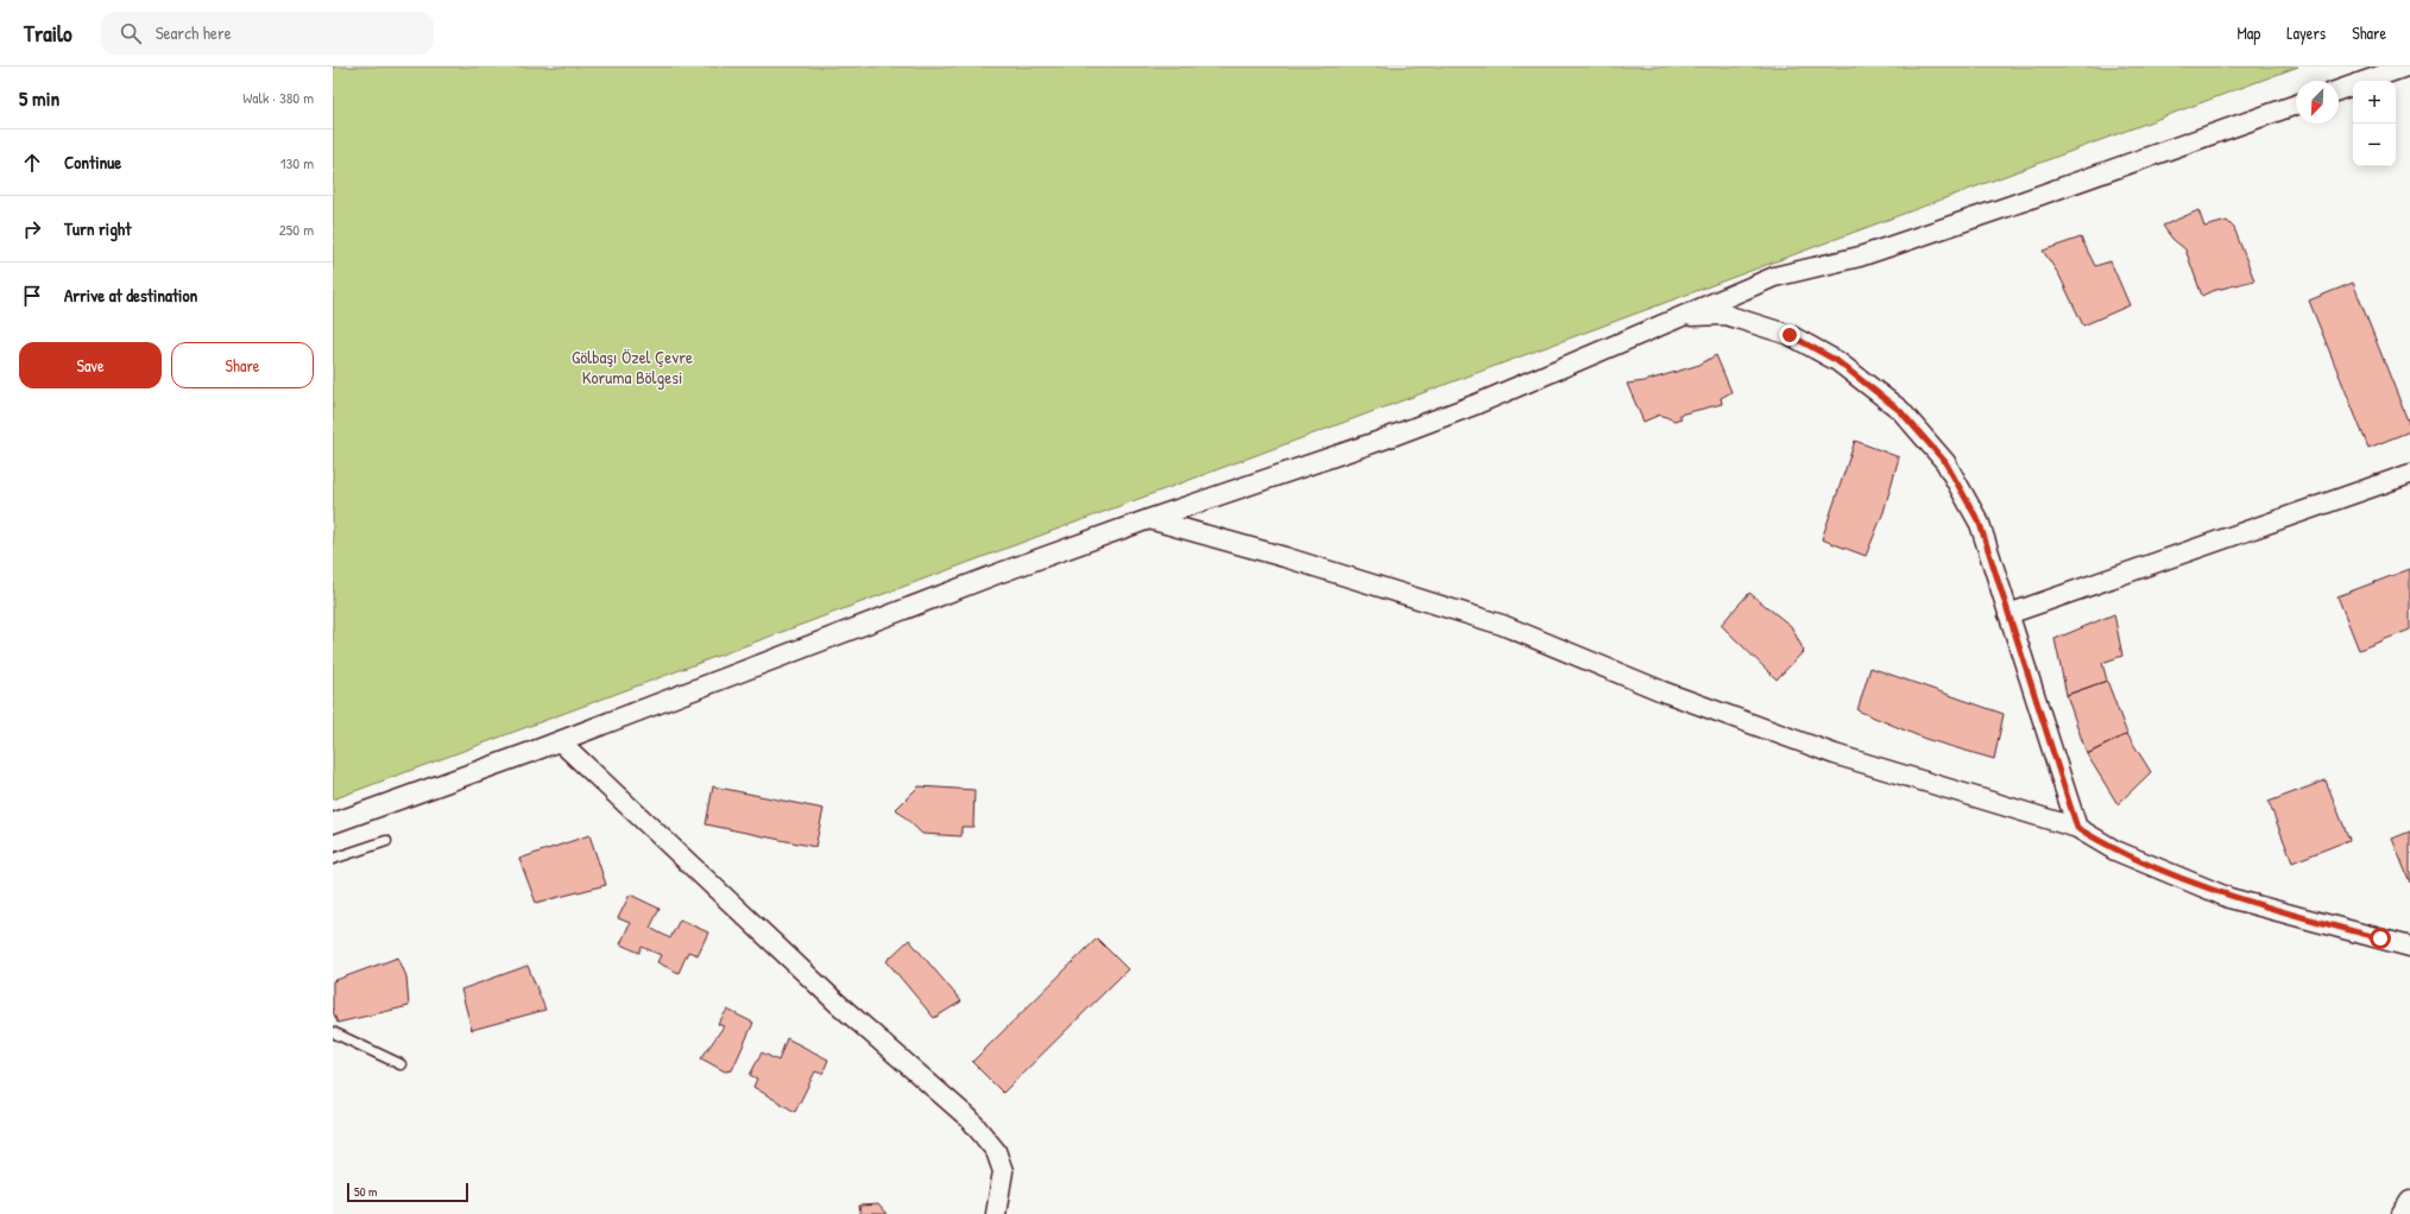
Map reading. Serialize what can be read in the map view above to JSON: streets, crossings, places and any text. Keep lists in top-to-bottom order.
{
  "parks": ["Gölbaşı Özel Çevre Koruma Bölgesi"],
  "scale_bar": "50 m",
  "north": "bottom left",
  "page": {
    "header": "Trailo",
    "search": "Search here",
    "nav": ["Map", "Layers", "Share"],
    "heading": ["5 min", "Walk · 380 m"],
    "map_buttons": ["+", "−"],
    "list": [
      ["Continue", "130 m"],
      ["Turn right", "250 m"],
      "Arrive at destination"
    ],
    "buttons": ["Save", "Share"],
    "scale": "50 m"
  }
}
